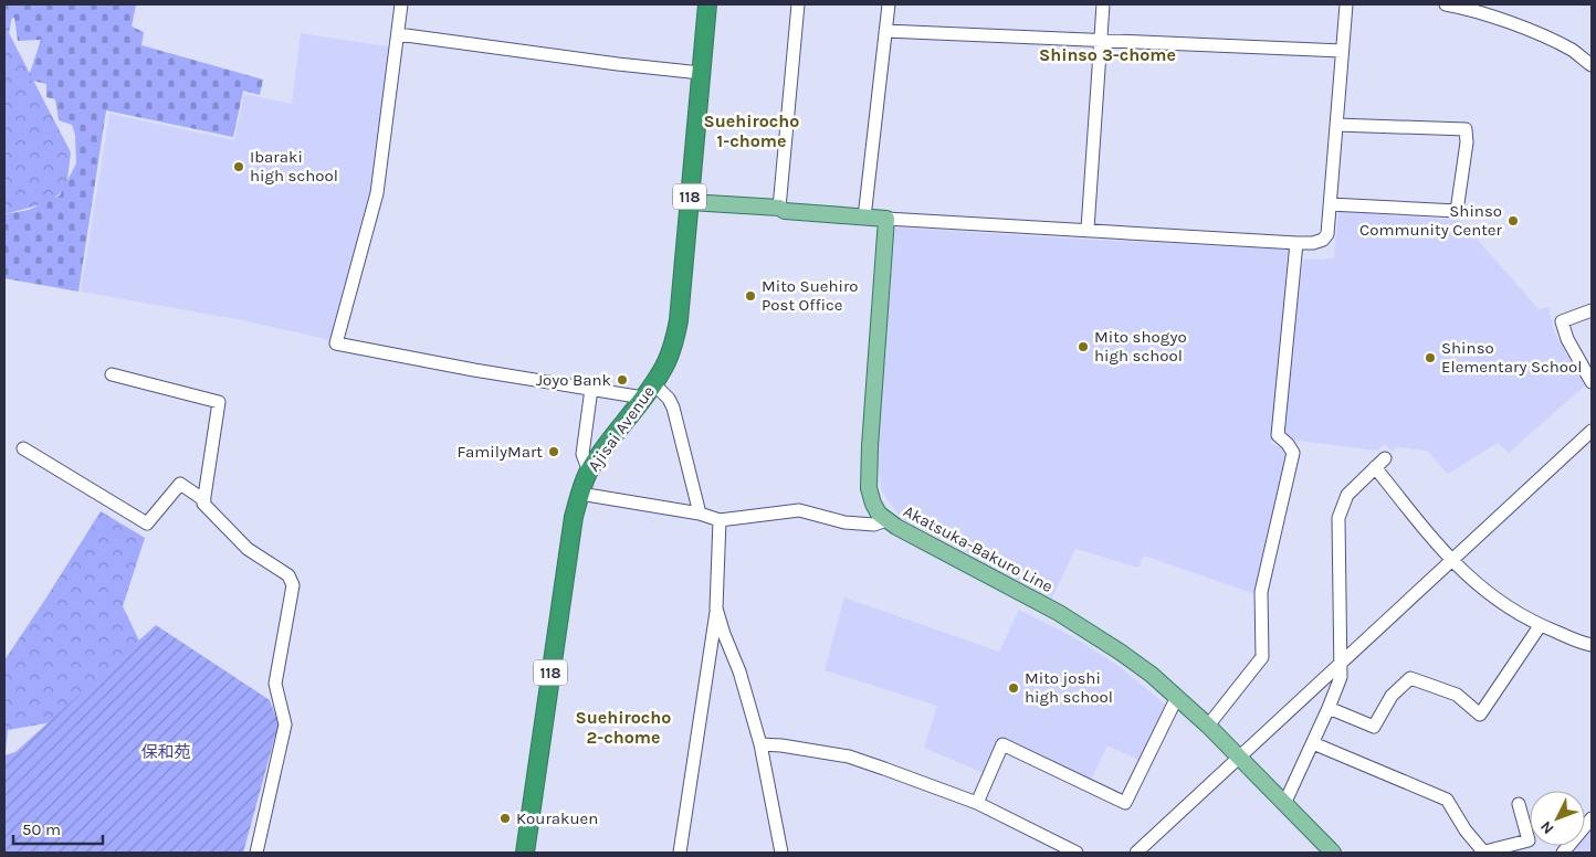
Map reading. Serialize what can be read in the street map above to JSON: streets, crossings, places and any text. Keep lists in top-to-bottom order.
{
  "streets": {
    "highway": ["118", "Ajisai Avenue"],
    "main road": ["Akatsuka-Bakuro Line"]
  },
  "districts": ["Shinso 3-chome", "Suehirocho 1-chome", "Suehirocho 2-chome"],
  "parks": ["保和苑"],
  "places": [
    "Ibaraki high school",
    "Shinso Community Center",
    "Mito Suehiro Post Office",
    "Mito shogyo high school",
    "Shinso Elementary School",
    "Joyo Bank",
    "FamilyMart",
    "Mito joshi high school",
    "Kourakuen"
  ],
  "scale_bar": "50 m",
  "north": "bottom left"
}
